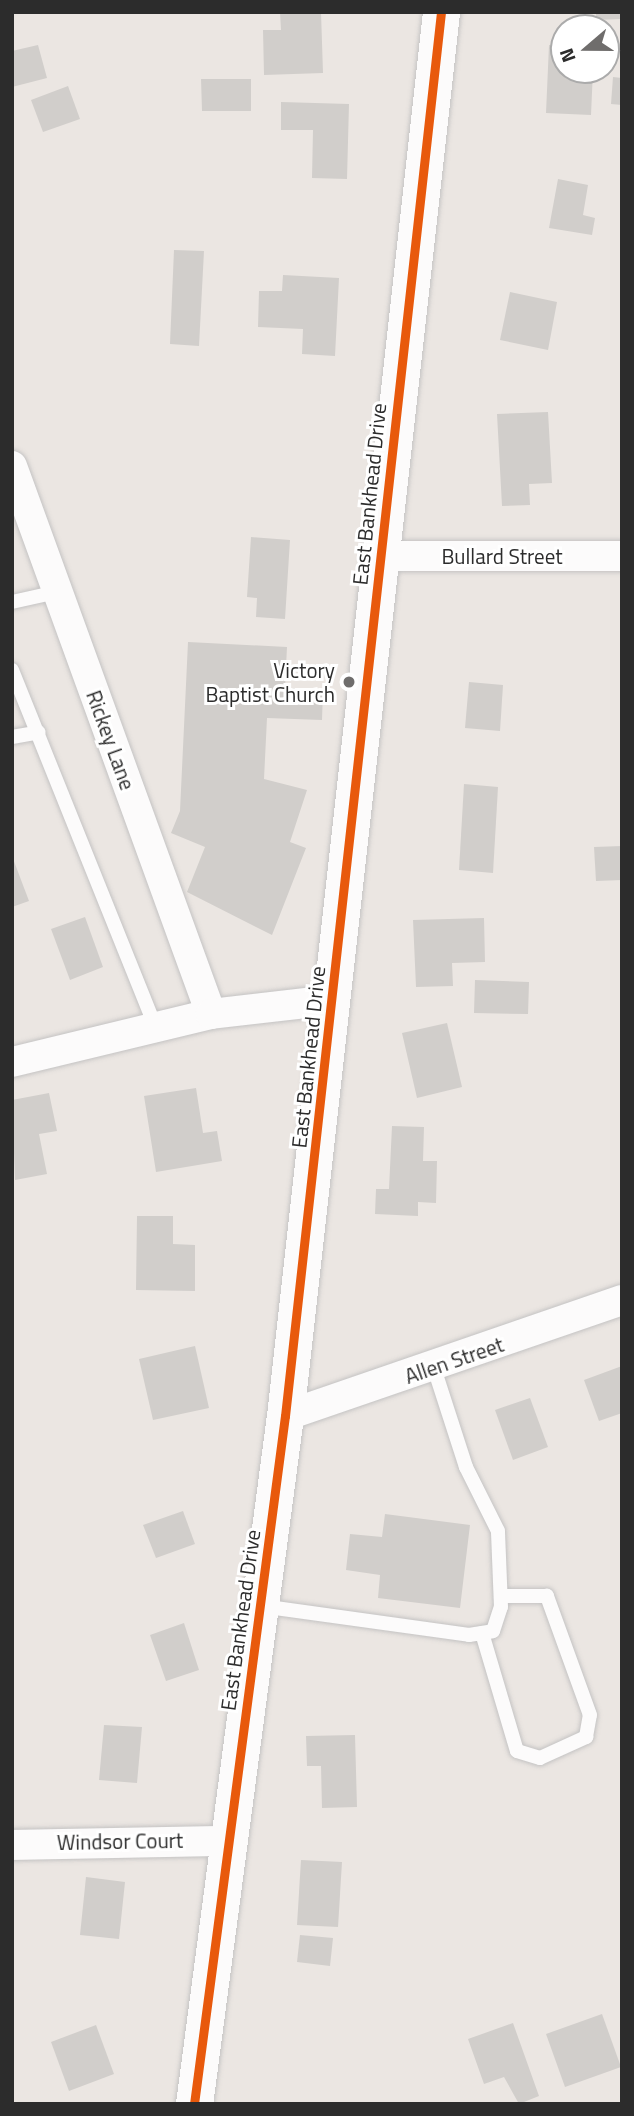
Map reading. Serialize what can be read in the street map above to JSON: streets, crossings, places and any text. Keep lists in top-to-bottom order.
{
  "streets": {
    "street": [
      "East Bankhead Drive",
      "Bullard Street",
      "Rickey Lane",
      "Allen Street",
      "Windsor Court"
    ]
  },
  "crossings": [
    ["East Bankhead Drive", "Bullard Street"],
    ["East Bankhead Drive", "Allen Street"],
    ["East Bankhead Drive", "Windsor Court"]
  ],
  "places": ["Victory Baptist Church"],
  "north": "left"
}
